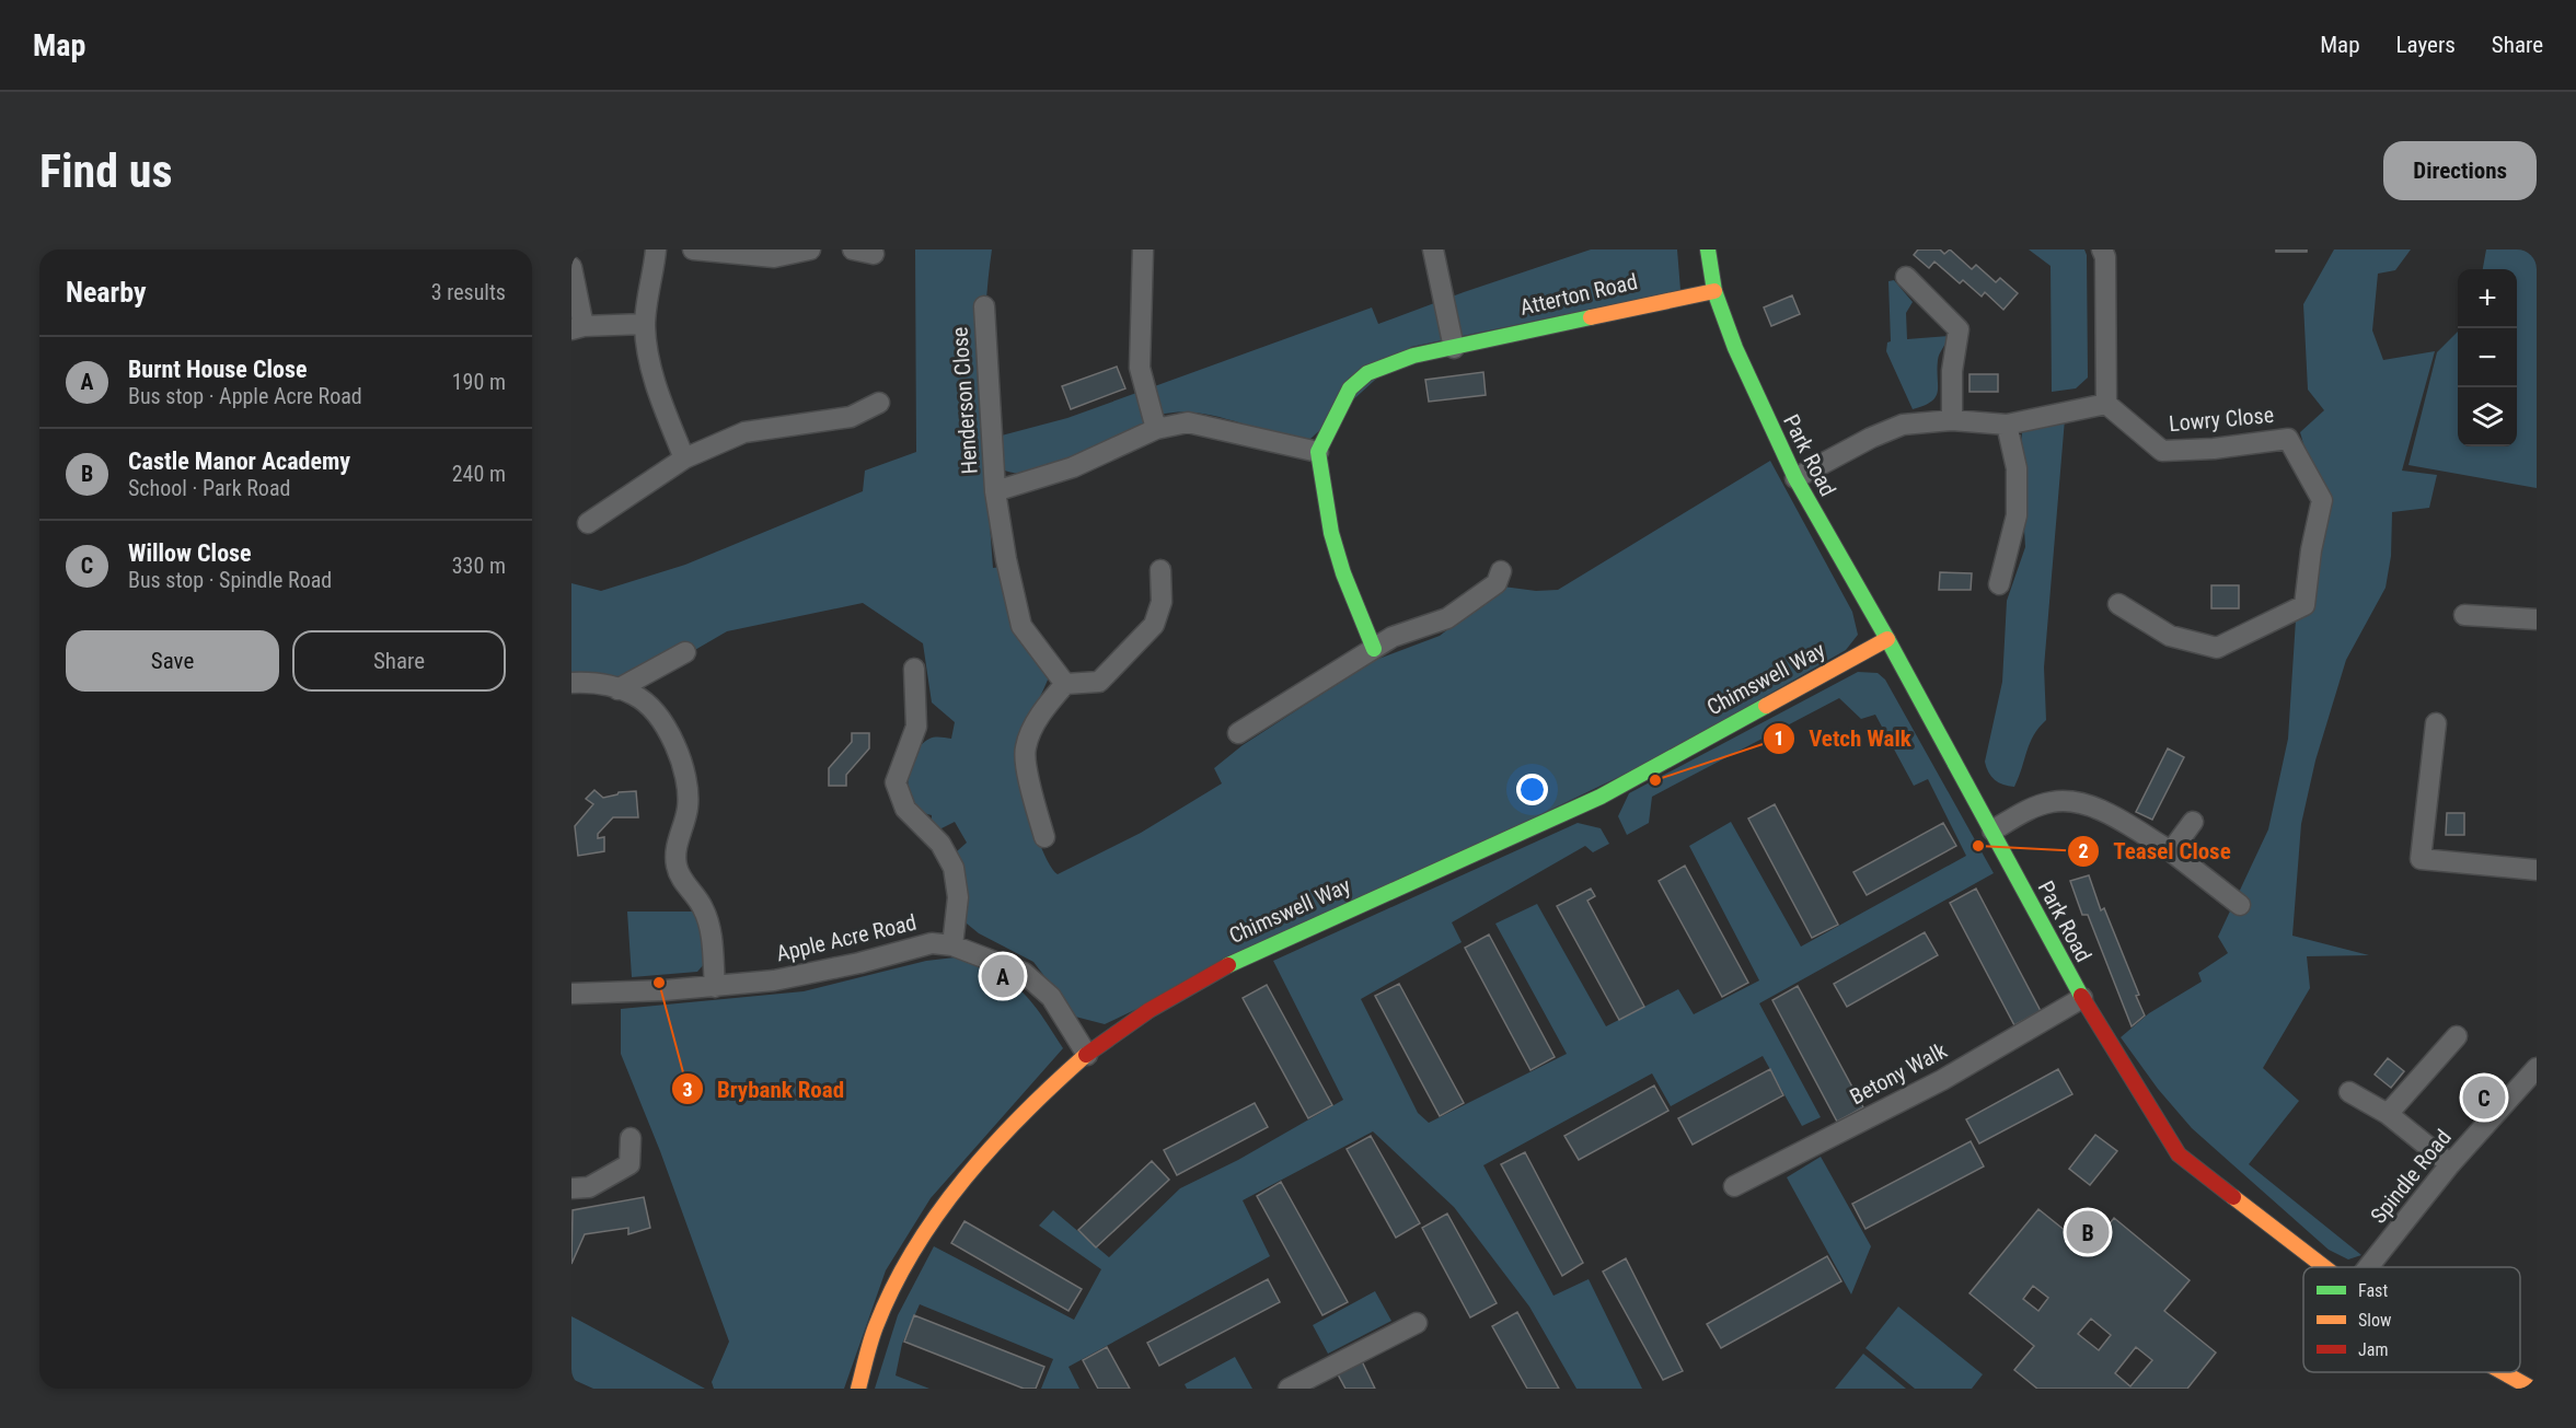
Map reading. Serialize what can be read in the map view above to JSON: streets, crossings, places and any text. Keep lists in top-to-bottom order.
{
  "streets": {
    "street": [
      "Atterton Road",
      "Henderson Close",
      "Lowry Close",
      "Park Road",
      "Chimswell Way",
      "Apple Acre Road",
      "Betony Walk",
      "Spindle Road"
    ]
  },
  "crossings": [
    ["Atterton Road", "Henderson Close"],
    ["Atterton Road", "Park Road"],
    ["Park Road", "Chimswell Way"],
    ["Park Road", "Betony Walk"],
    ["Chimswell Way", "Apple Acre Road"]
  ],
  "places": ["Vetch Walk", "Teasel Close", "Brybank Road"],
  "legend": ["Fast", "Slow", "Jam"],
  "page": {
    "header": "Map",
    "nav": ["Map", "Layers", "Share"],
    "buttons": [
      "Directions",
      ["Save", "Share"]
    ],
    "title": "Find us",
    "heading": ["Nearby", "3 results"],
    "map_buttons": ["+", "−"],
    "list": [
      {
        "mark": "A",
        "name": "Burnt House Close",
        "note": "Bus stop · Apple Acre Road",
        "value": "190 m"
      },
      {
        "mark": "B",
        "name": "Castle Manor Academy",
        "note": "School · Park Road",
        "value": "240 m"
      },
      {
        "mark": "C",
        "name": "Willow Close",
        "note": "Bus stop · Spindle Road",
        "value": "330 m"
      }
    ],
    "pins": ["A", "C", "B"]
  }
}
